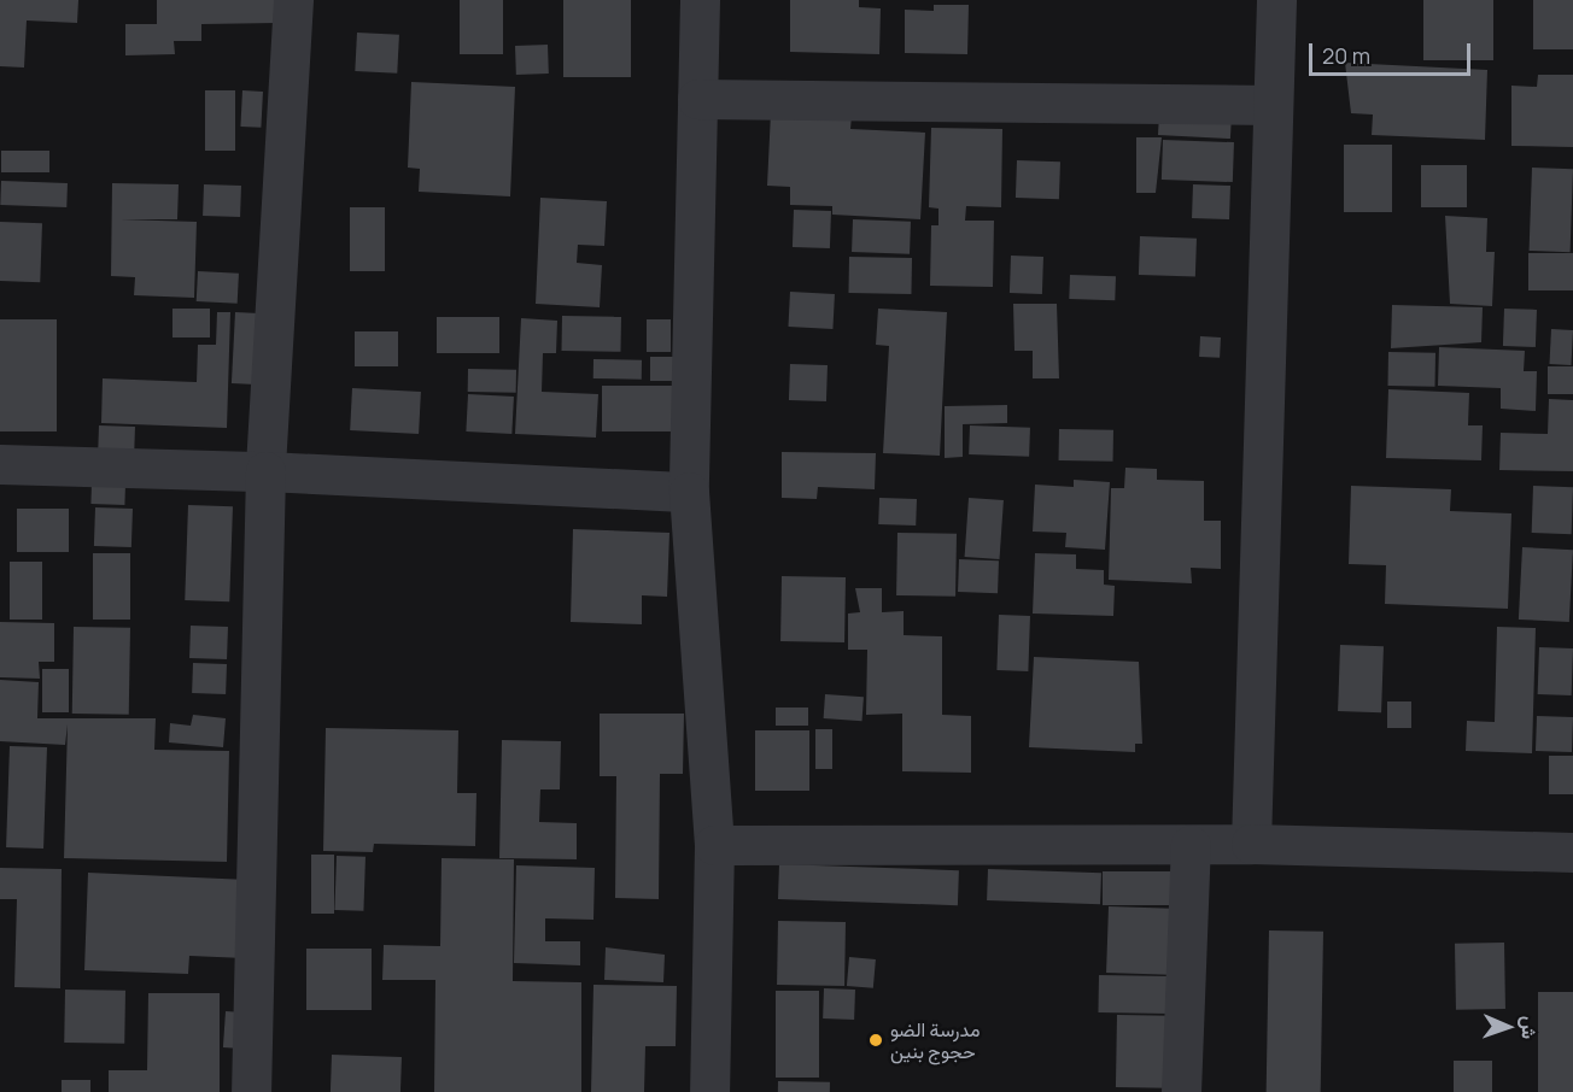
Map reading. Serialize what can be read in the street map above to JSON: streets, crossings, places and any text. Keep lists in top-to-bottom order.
{
  "places": ["مدرسة الضو حجوج بنين"],
  "scale_bar": "20 m",
  "north": "right"
}
